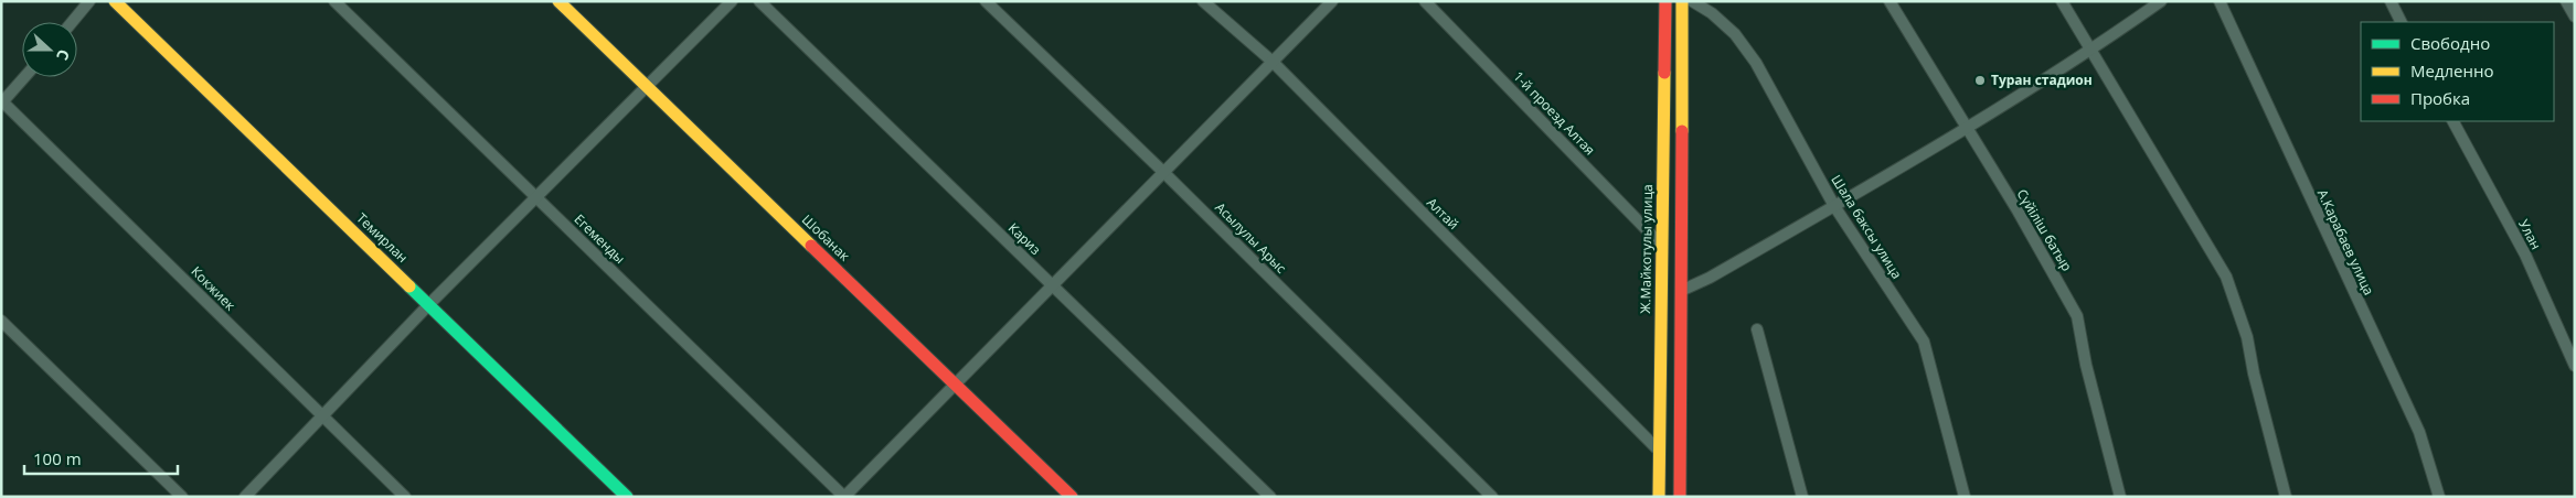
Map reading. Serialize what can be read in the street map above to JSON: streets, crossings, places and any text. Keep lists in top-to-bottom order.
{
  "streets": {
    "street": [
      "1-й проезд Алтая",
      "Алтай",
      "Шала баксы улица",
      "Сүйіліш батыр",
      "Улан",
      "Темирлан",
      "Шобанак",
      "Асылулы Арыс",
      "Егеменды",
      "Кариз",
      "А.Карабаев улица",
      "Ж.Майкотулы улица",
      "Кокжиек"
    ]
  },
  "crossings": [
    ["1-й проезд Алтая", "Ж.Майкотулы улица"],
    ["Алтай", "Ж.Майкотулы улица"]
  ],
  "places": ["Туран стадион"],
  "legend": ["Свободно", "Медленно", "Пробка"],
  "scale_bar": "100 m",
  "north": "right"
}
